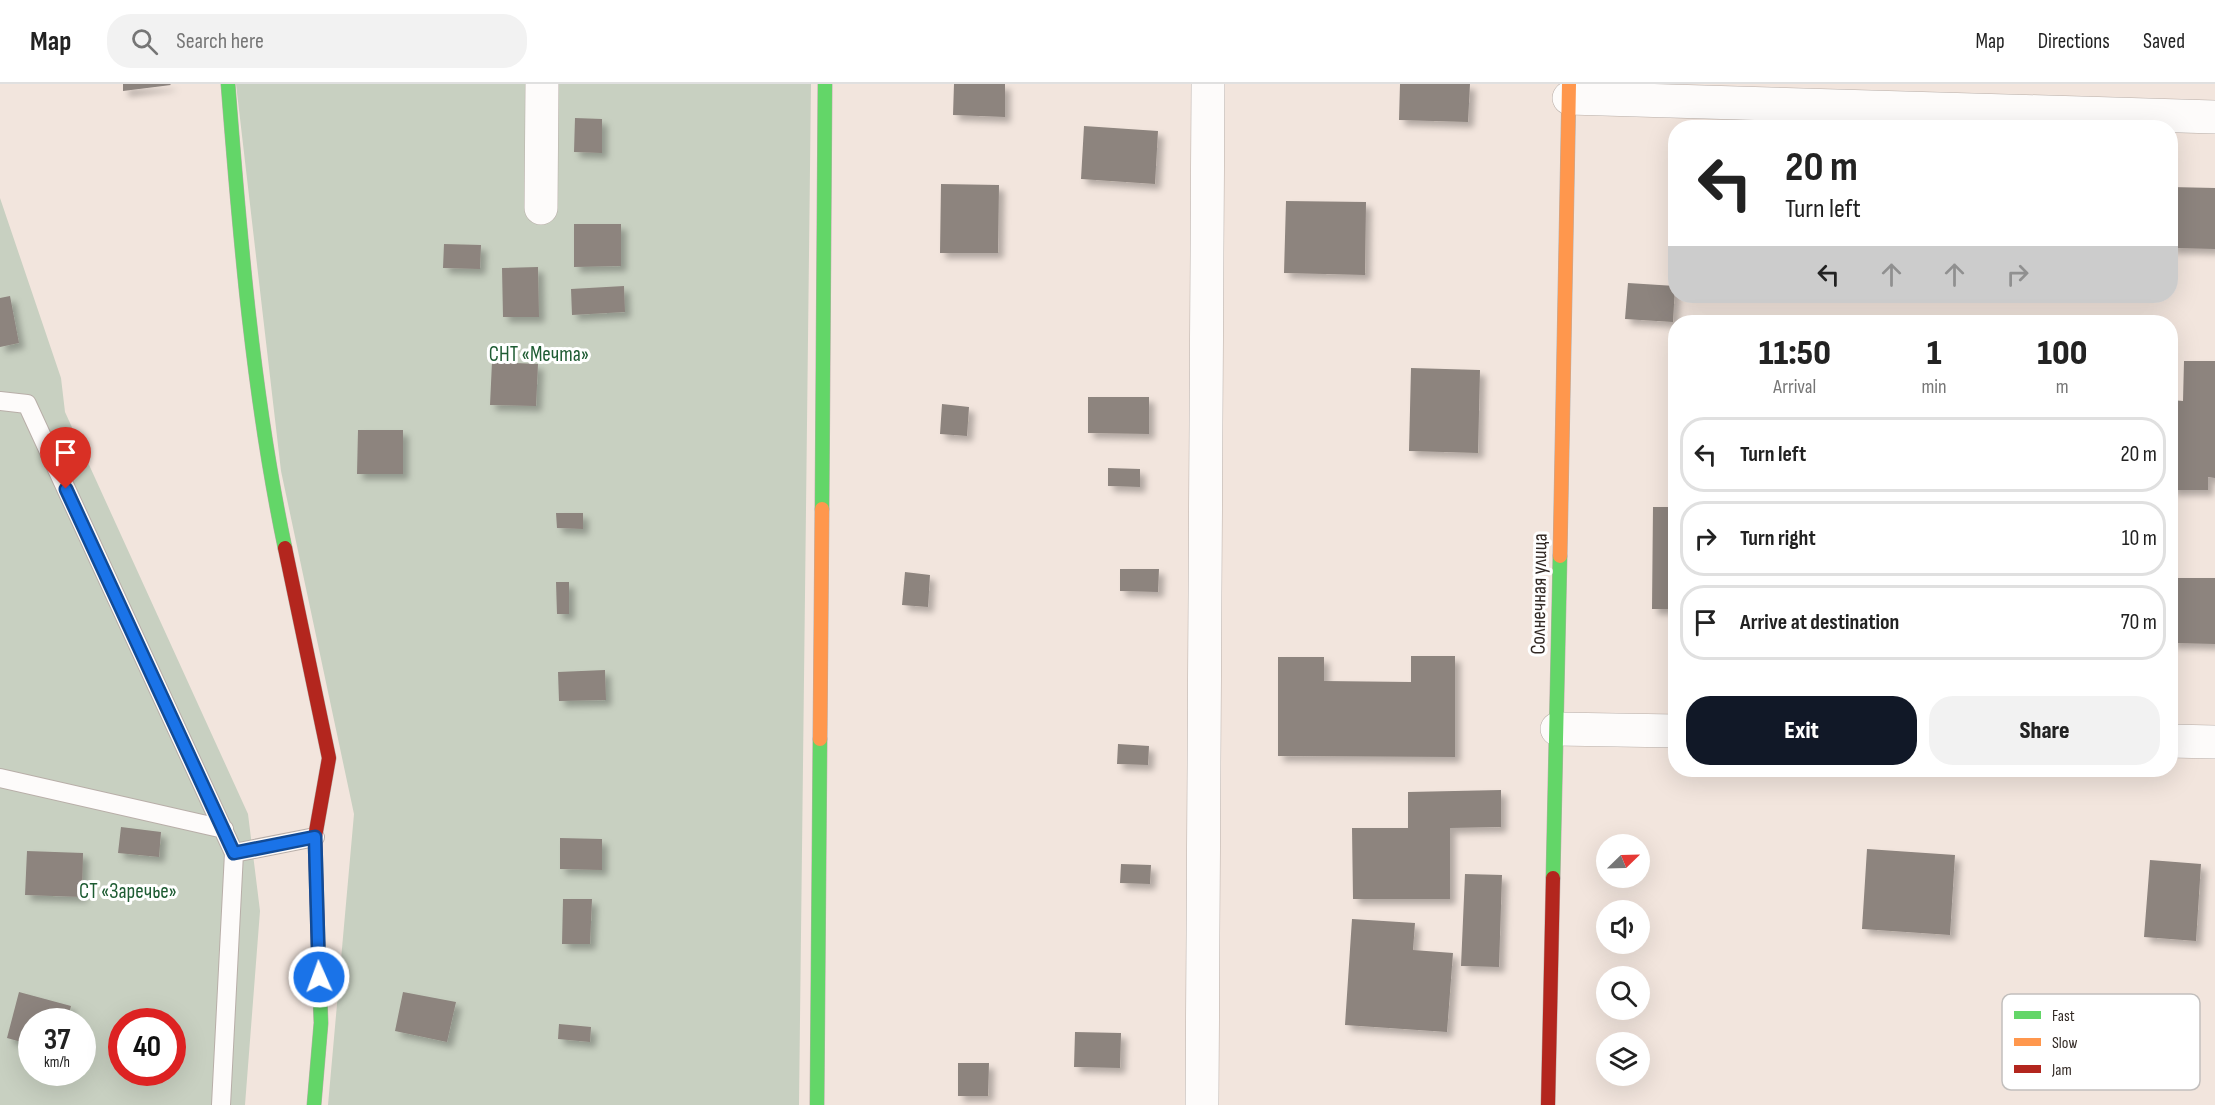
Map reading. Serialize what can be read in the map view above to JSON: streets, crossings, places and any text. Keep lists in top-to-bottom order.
{
  "streets": {
    "street": ["Солнечная улица"]
  },
  "parks": ["СНТ «Мечта»", "СТ «Заречье»"],
  "legend": ["Fast", "Slow", "Jam"],
  "north": "top right",
  "page": {
    "header": "Map",
    "search": "Search here",
    "nav": ["Map", "Directions", "Saved"],
    "turn": ["20 m", "Turn left"],
    "eta": [
      "11:50",
      "Arrival",
      "1",
      "min",
      "100",
      "m"
    ],
    "list": [
      {
        "name": "Turn left",
        "value": "20 m"
      },
      {
        "name": "Turn right",
        "value": "10 m"
      },
      {
        "name": "Arrive at destination",
        "value": "70 m"
      }
    ],
    "buttons": ["Exit", "Share"],
    "speed": "37 km/h",
    "limit": "40"
  }
}
